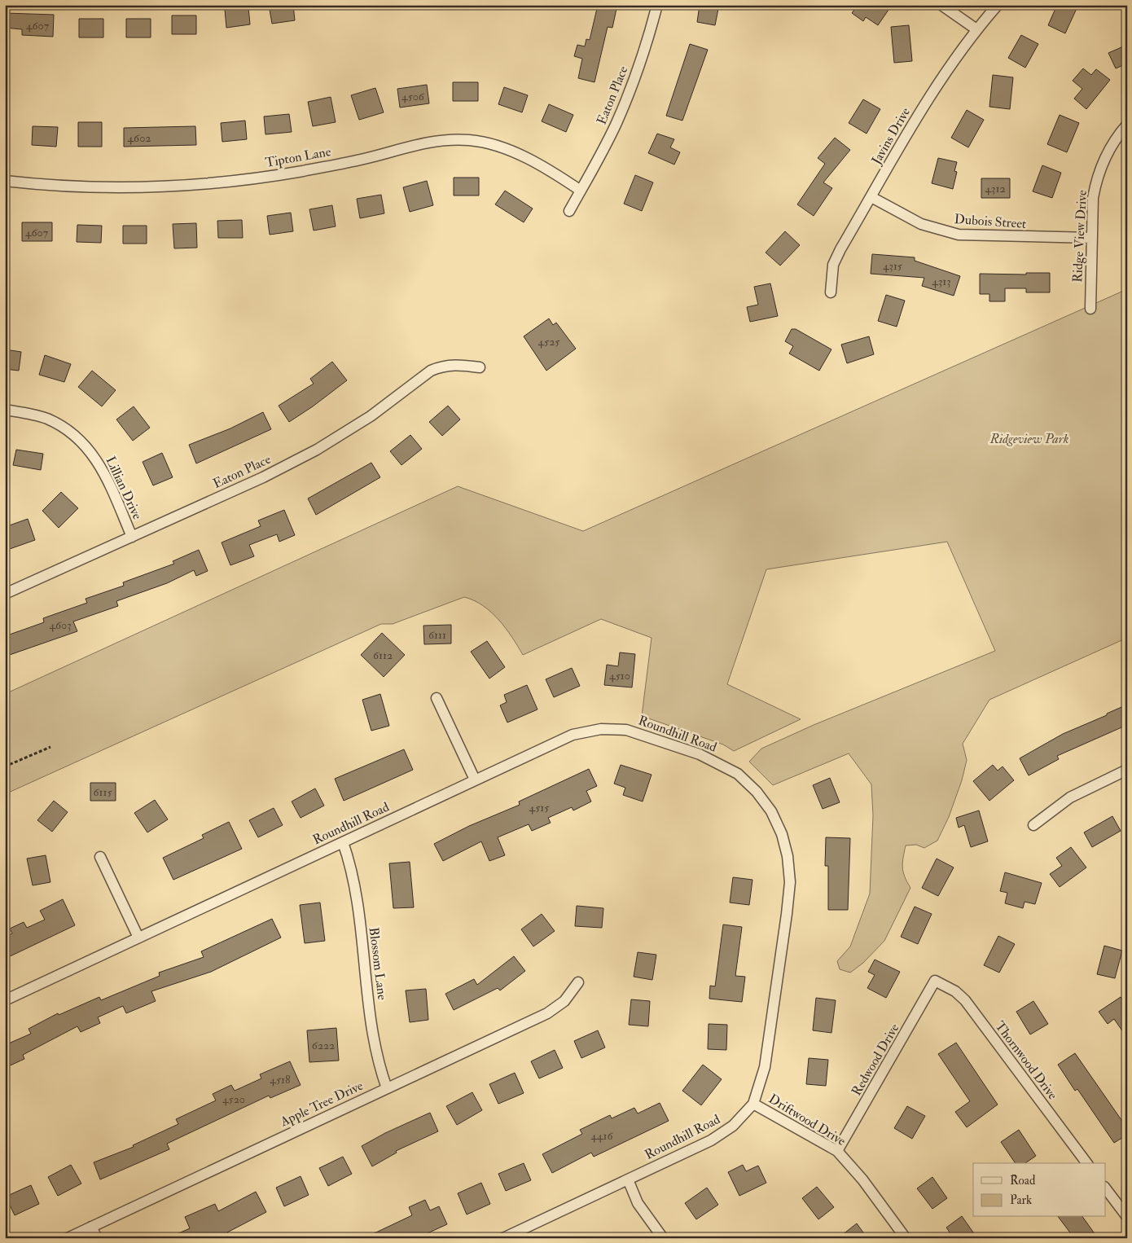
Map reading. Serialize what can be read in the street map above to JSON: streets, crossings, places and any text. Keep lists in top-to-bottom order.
{
  "streets": {
    "street": [
      "Eaton Place",
      "Javins Drive",
      "Tipton Lane",
      "Dubois Street",
      "Ridge View Drive",
      "Lillian Drive",
      "Roundhill Road",
      "Blossom Lane",
      "Redwood Drive",
      "Thornwood Drive",
      "Apple Tree Drive",
      "Driftwood Drive"
    ]
  },
  "crossings": [
    ["Eaton Place", "Tipton Lane"],
    ["Eaton Place", "Lillian Drive"],
    ["Javins Drive", "Dubois Street"],
    ["Dubois Street", "Ridge View Drive"],
    ["Roundhill Road", "Blossom Lane"],
    ["Roundhill Road", "Driftwood Drive"],
    ["Blossom Lane", "Apple Tree Drive"],
    ["Redwood Drive", "Thornwood Drive"],
    ["Redwood Drive", "Driftwood Drive"]
  ],
  "parks": ["Ridgeview Park"],
  "house_numbers": [
    "4607",
    "4506",
    "4602",
    "4312",
    "4607",
    "4315",
    "4313",
    "4525",
    "4603",
    "6111",
    "6112",
    "4510",
    "6115",
    "4515",
    "6222",
    "4518",
    "4520",
    "4416"
  ],
  "legend": ["Road", "Park"]
}
